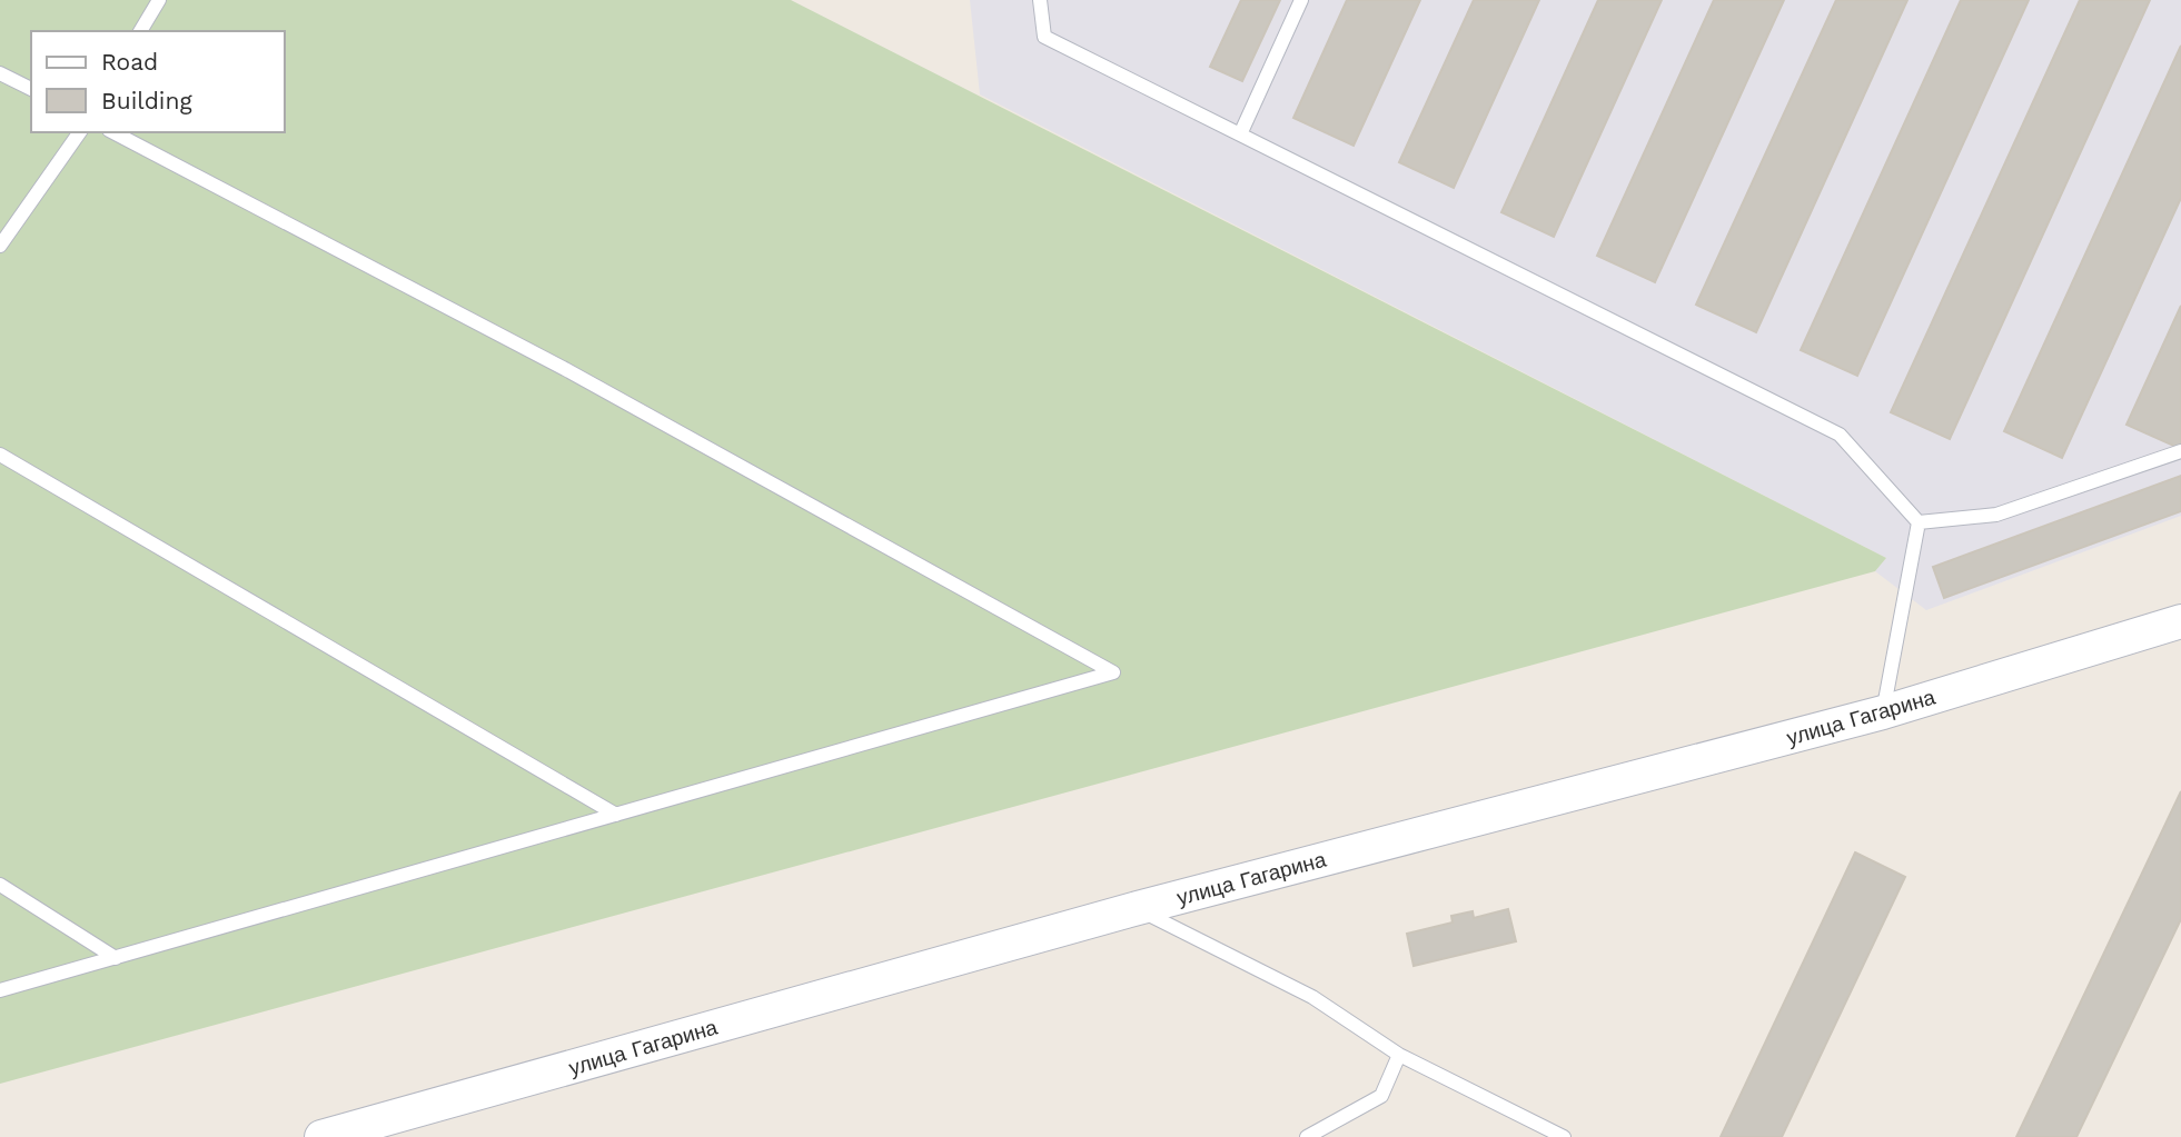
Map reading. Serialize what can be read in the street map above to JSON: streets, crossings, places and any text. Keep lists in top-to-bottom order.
{
  "streets": {
    "street": ["улица Гагарина"]
  },
  "legend": ["Road", "Building"]
}
